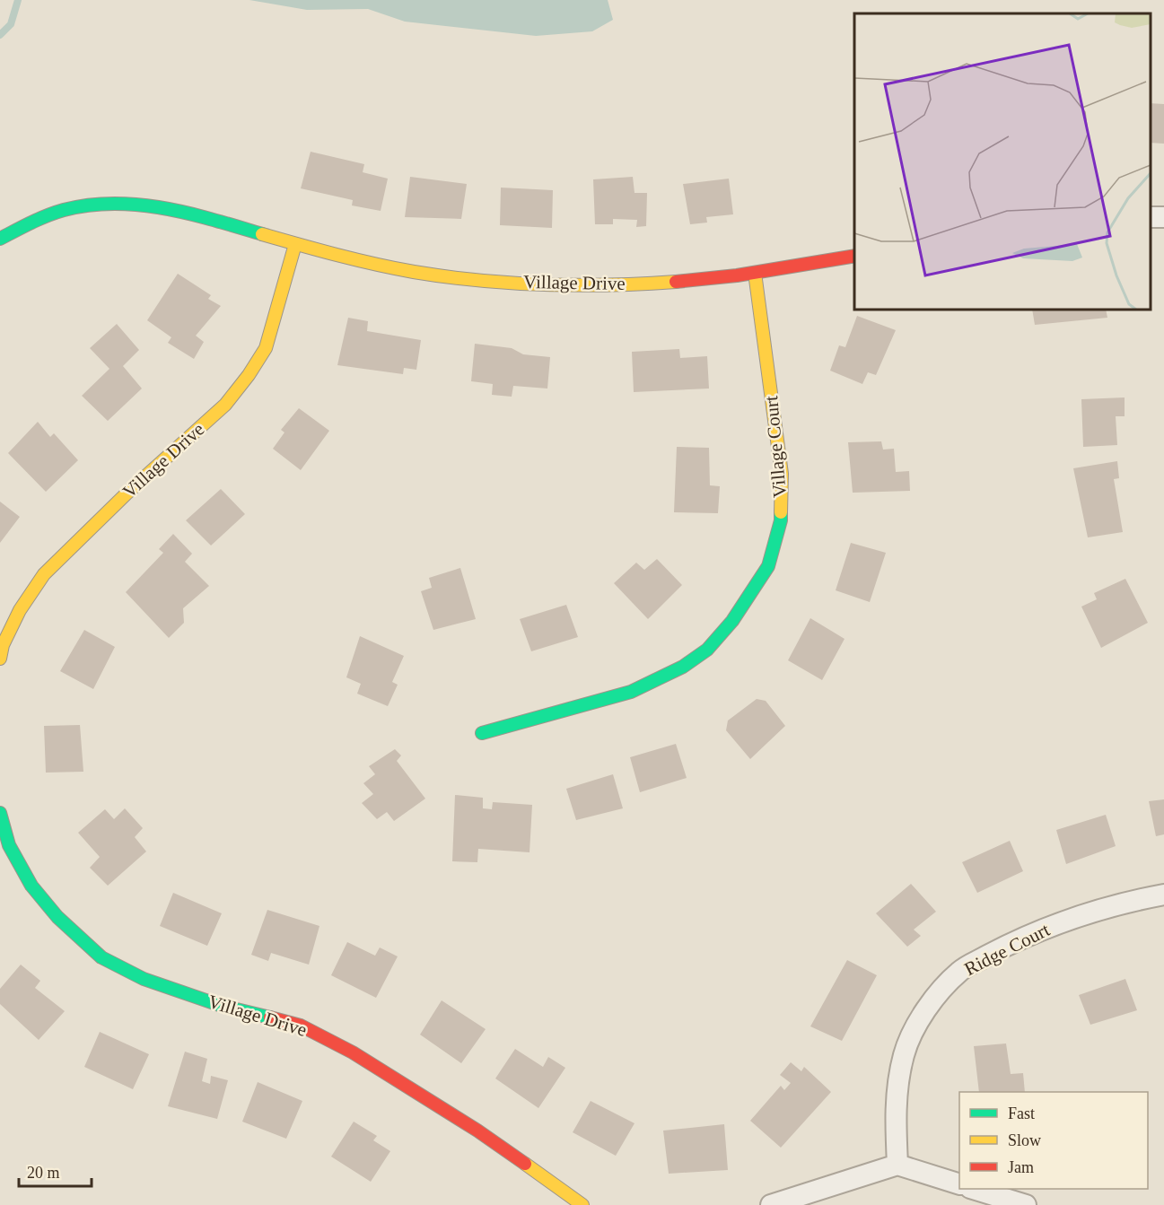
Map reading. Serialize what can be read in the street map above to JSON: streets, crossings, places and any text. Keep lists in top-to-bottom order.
{
  "streets": {
    "street": ["Village Drive", "Village Court", "Ridge Court"]
  },
  "crossings": [
    ["Village Drive", "Village Court"]
  ],
  "legend": ["Fast", "Slow", "Jam"],
  "scale_bar": "20 m"
}
